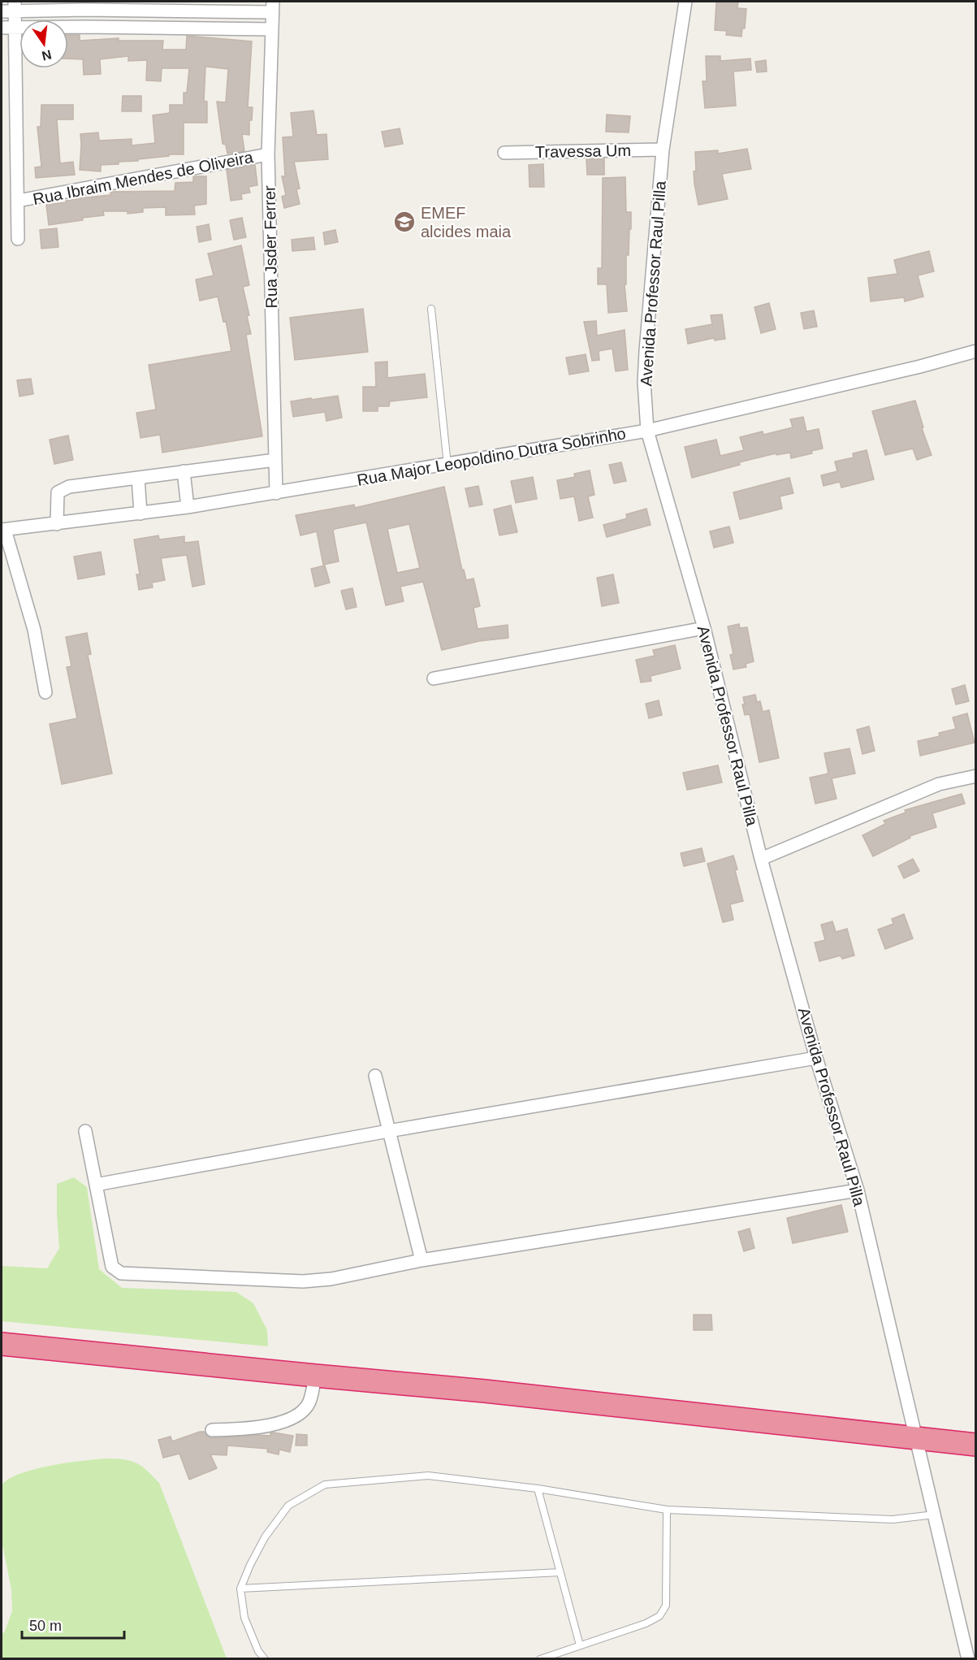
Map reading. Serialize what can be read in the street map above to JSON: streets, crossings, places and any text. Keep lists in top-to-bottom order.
{
  "streets": {
    "street": [
      "Travessa Um",
      "Rua Ibraim Mendes de Oliveira",
      "Rua Jsder Ferrer",
      "Avenida Professor Raul Pilla",
      "Rua Major Leopoldino Dutra Sobrinho"
    ]
  },
  "crossings": [
    ["Travessa Um", "Avenida Professor Raul Pilla"],
    ["Rua Ibraim Mendes de Oliveira", "Rua Jsder Ferrer"],
    ["Rua Jsder Ferrer", "Rua Major Leopoldino Dutra Sobrinho"],
    ["Avenida Professor Raul Pilla", "Rua Major Leopoldino Dutra Sobrinho"]
  ],
  "places": {
    "school or university": ["EMEF alcides maia"]
  },
  "scale_bar": "50 m",
  "north": "bottom"
}
